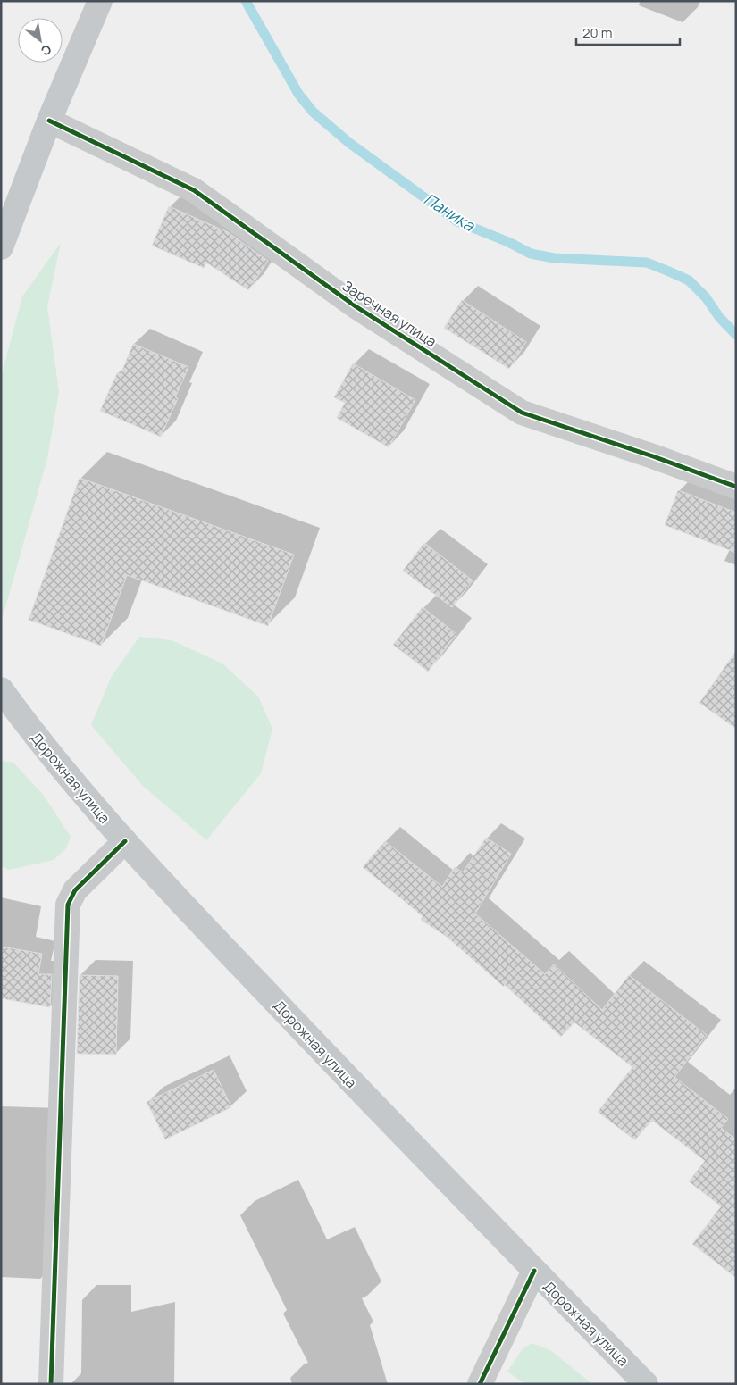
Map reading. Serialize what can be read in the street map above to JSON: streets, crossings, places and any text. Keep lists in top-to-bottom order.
{
  "streets": {
    "main road": ["Дорожная улица"],
    "street": ["Заречная улица"]
  },
  "water": ["Паника"],
  "scale_bar": "20 m",
  "north": "bottom right"
}
